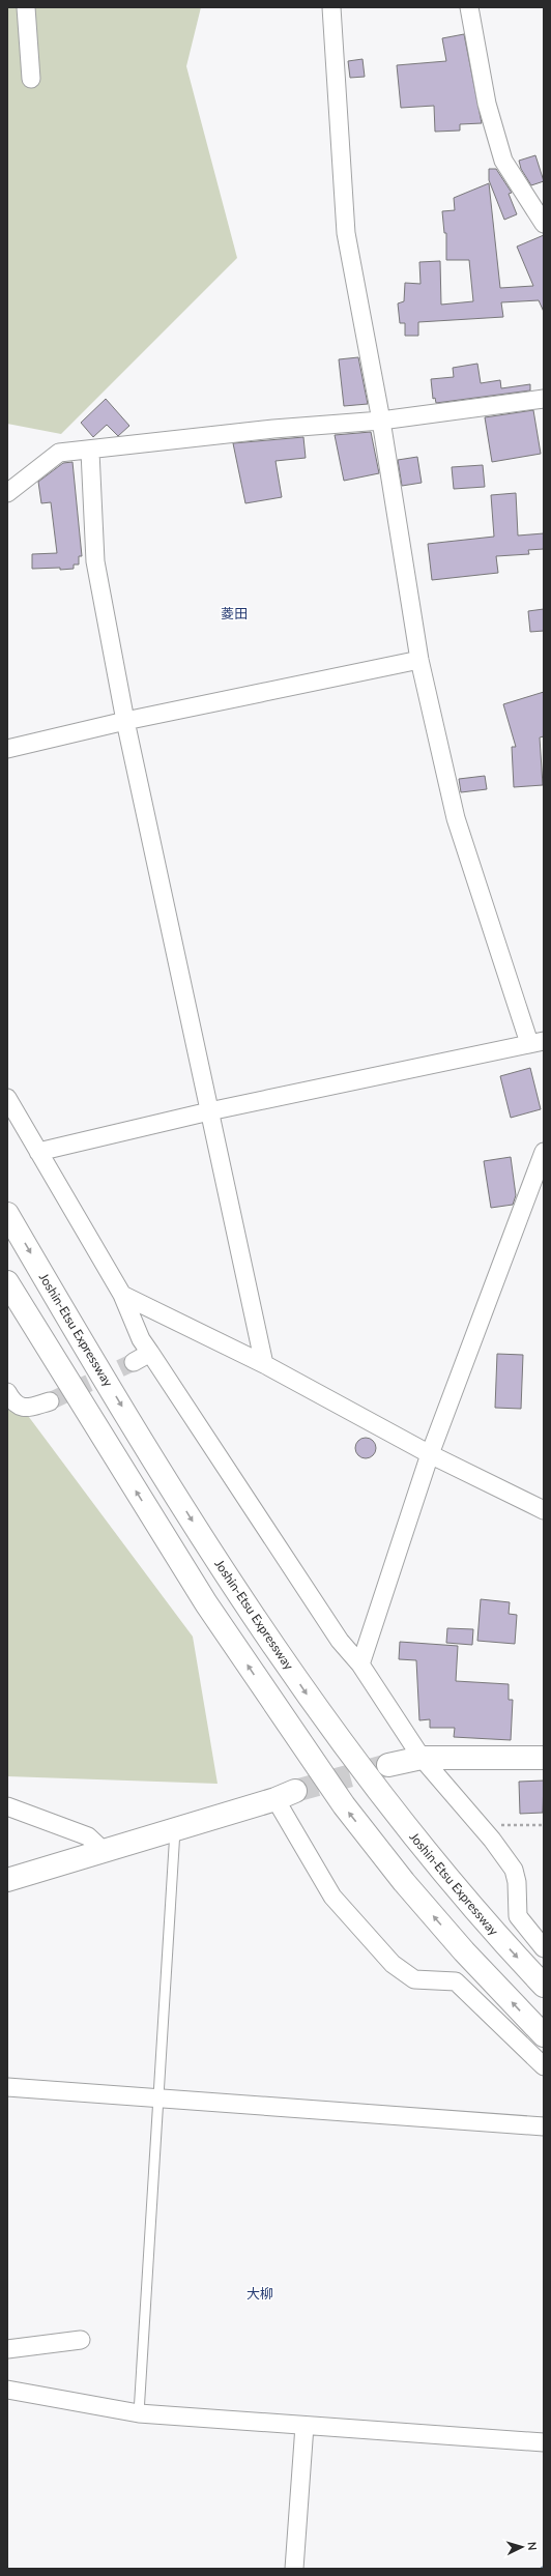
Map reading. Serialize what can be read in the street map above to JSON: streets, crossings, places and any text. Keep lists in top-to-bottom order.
{
  "streets": {
    "main road": ["Joshin-Etsu Expressway"]
  },
  "districts": ["菱田", "大柳"],
  "north": "right"
}
